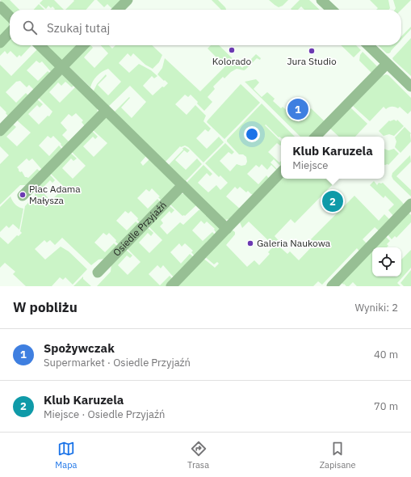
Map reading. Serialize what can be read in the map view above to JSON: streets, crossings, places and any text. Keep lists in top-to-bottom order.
{
  "streets": {
    "street": ["Osiedle Przyjaźń"]
  },
  "places": [
    "Kolorado",
    "Jura Studio",
    "Plac Adama Małysza",
    "Galeria Naukowa"
  ],
  "page": {
    "search": "Szukaj tutaj",
    "pins": ["1", "2"],
    "popup": ["Klub Karuzela", "Miejsce"],
    "heading": ["W pobliżu", "Wyniki: 2"],
    "list": [
      {
        "mark": "1",
        "name": "Spożywczak",
        "note": "Supermarket · Osiedle Przyjaźń",
        "value": "40 m"
      },
      {
        "mark": "2",
        "name": "Klub Karuzela",
        "note": "Miejsce · Osiedle Przyjaźń",
        "value": "70 m"
      }
    ],
    "nav": ["Mapa", "Trasa", "Zapisane"]
  }
}
